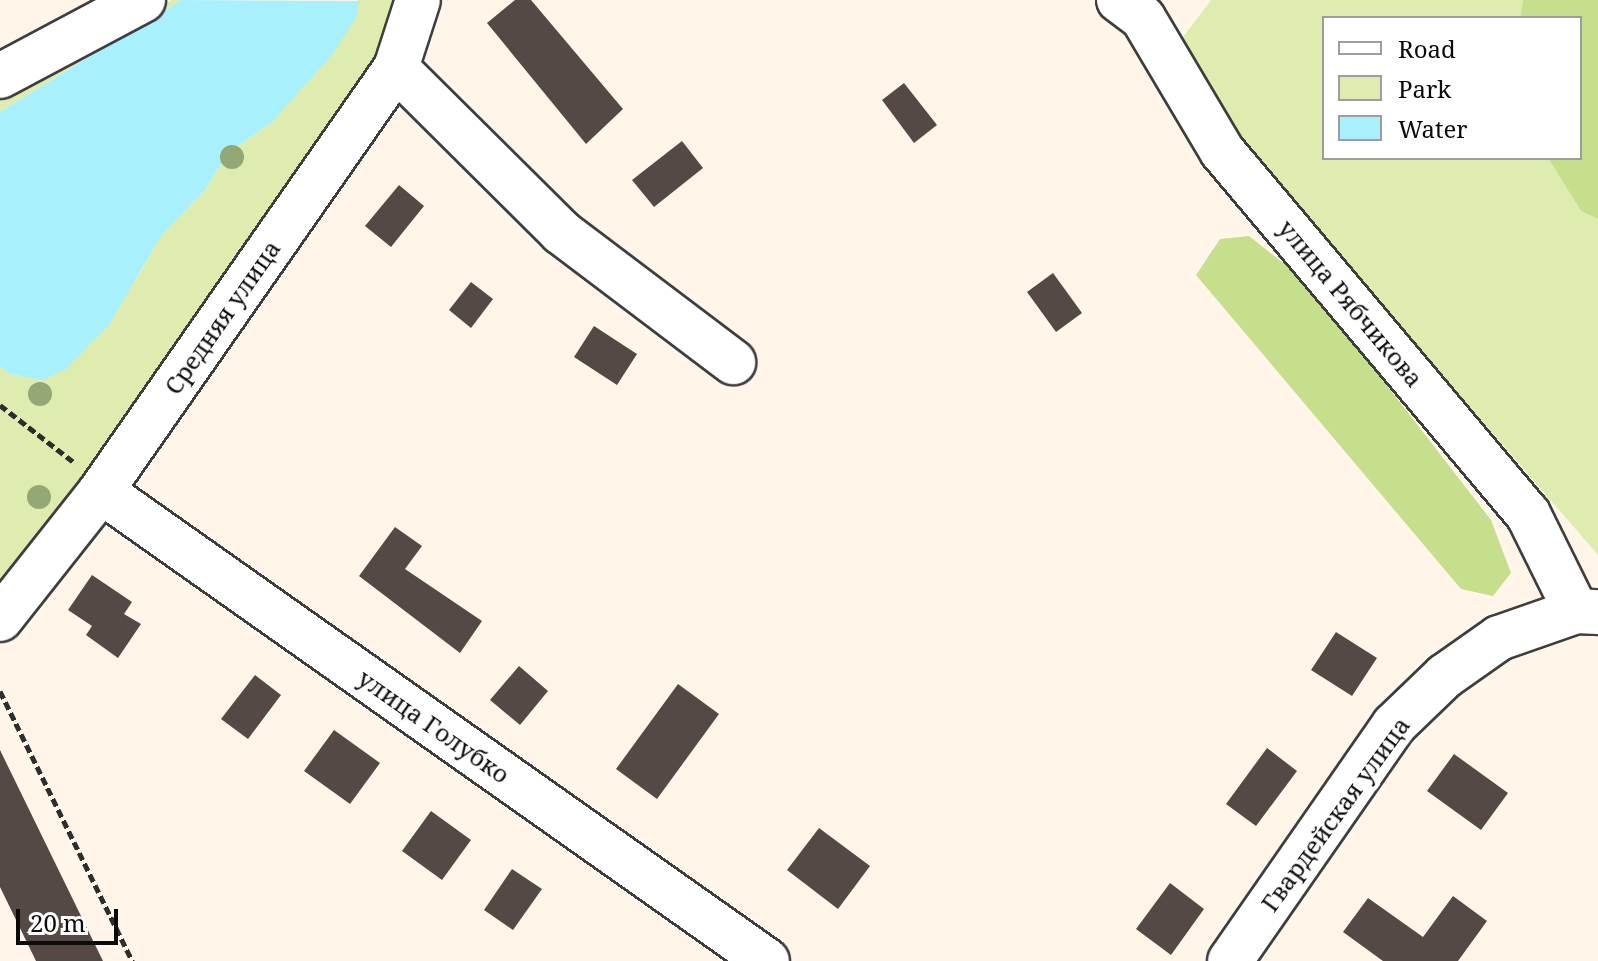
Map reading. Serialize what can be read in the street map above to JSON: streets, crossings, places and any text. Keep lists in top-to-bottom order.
{
  "streets": {
    "street": [
      "улица Рябчикова",
      "Средняя улица",
      "улица Голубко",
      "Гвардейская улица"
    ]
  },
  "crossings": [
    ["улица Рябчикова", "Гвардейская улица"],
    ["Средняя улица", "улица Голубко"]
  ],
  "legend": ["Road", "Park", "Water"],
  "scale_bar": "20 m"
}
